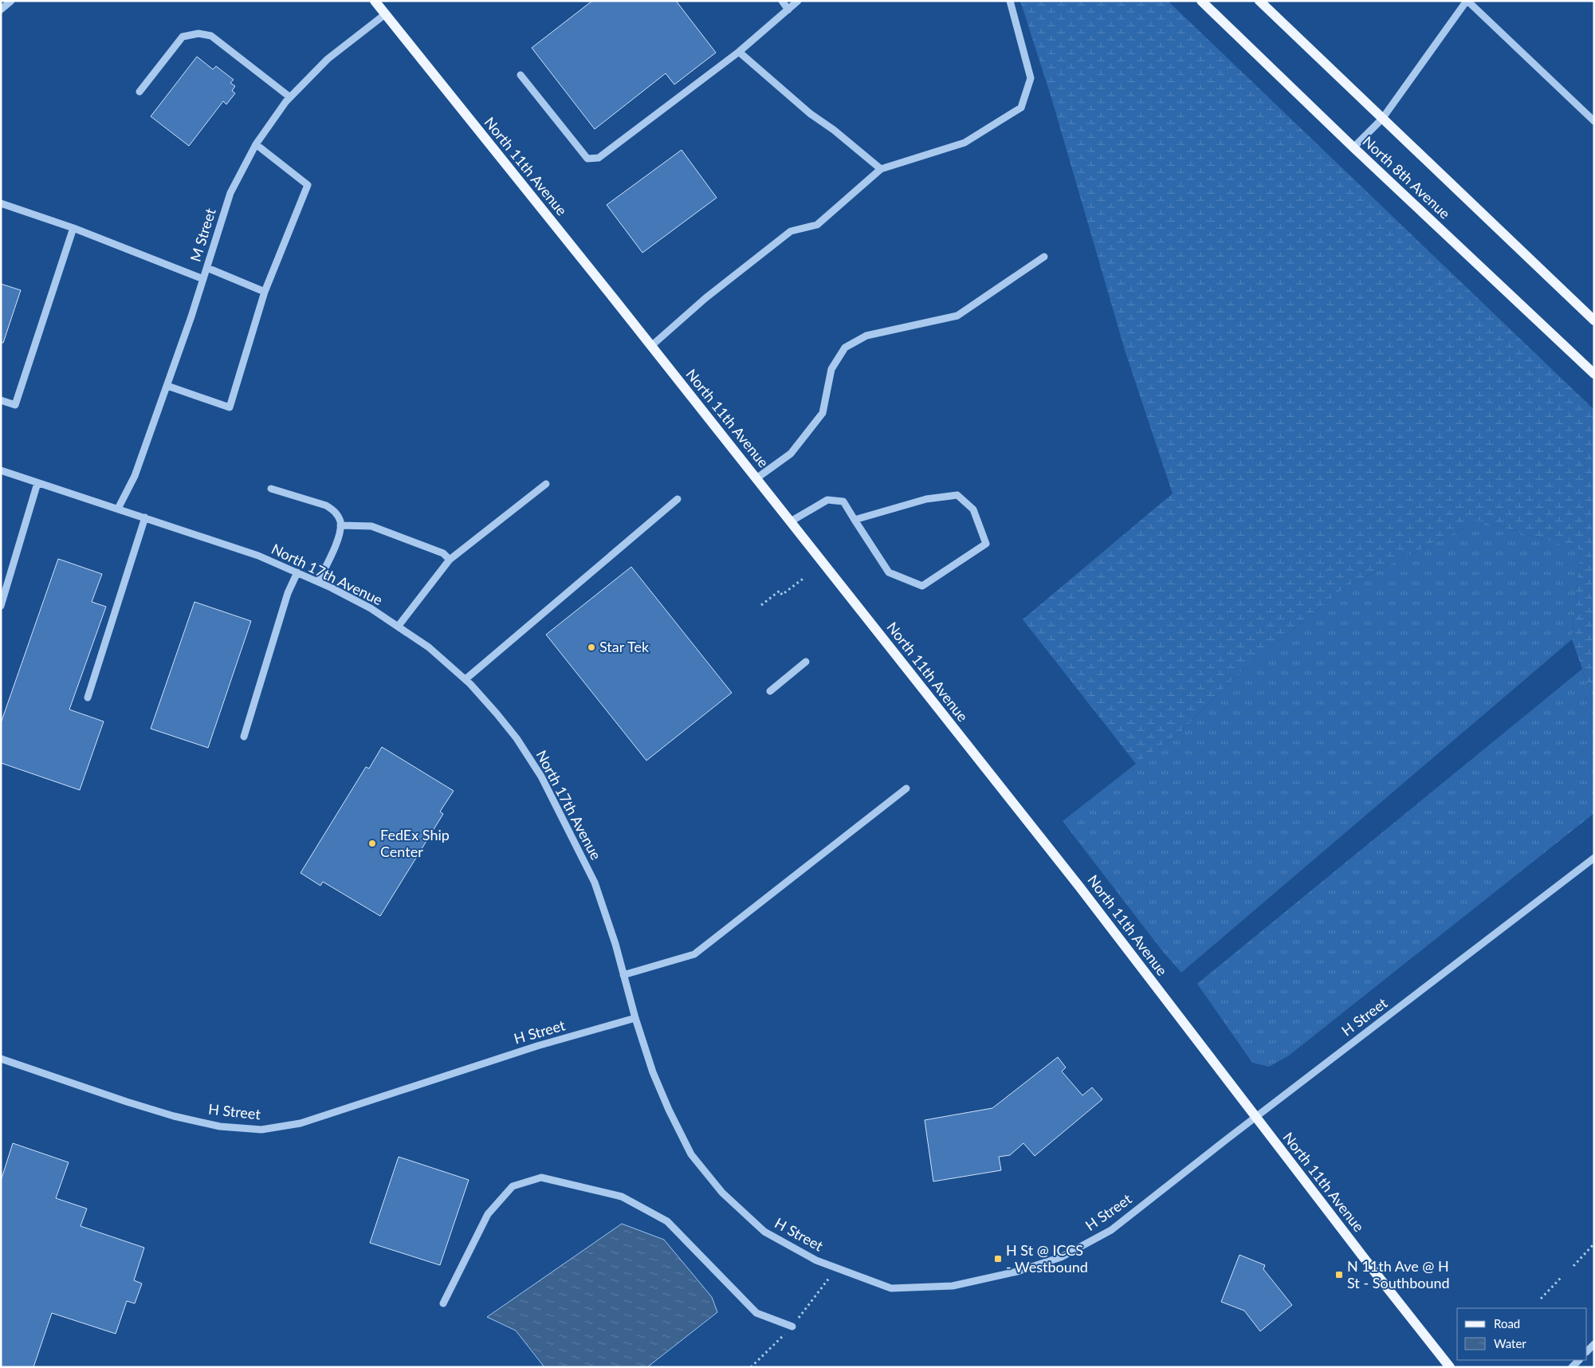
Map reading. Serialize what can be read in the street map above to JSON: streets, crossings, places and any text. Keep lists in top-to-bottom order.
{
  "streets": {
    "main road": ["North 11th Avenue", "North 8th Avenue"],
    "street": ["M Street", "North 17th Avenue", "H Street"]
  },
  "crossings": [
    ["North 11th Avenue", "M Street"],
    ["North 11th Avenue", "H Street"],
    ["M Street", "North 17th Avenue"],
    ["North 17th Avenue", "H Street"]
  ],
  "places": {
    "other": ["Star Tek", "FedEx Ship Center"],
    "transit": ["H St @ ICCS - Westbound", "N 11th Ave @ H St - Southbound"]
  },
  "legend": ["Road", "Water"]
}
